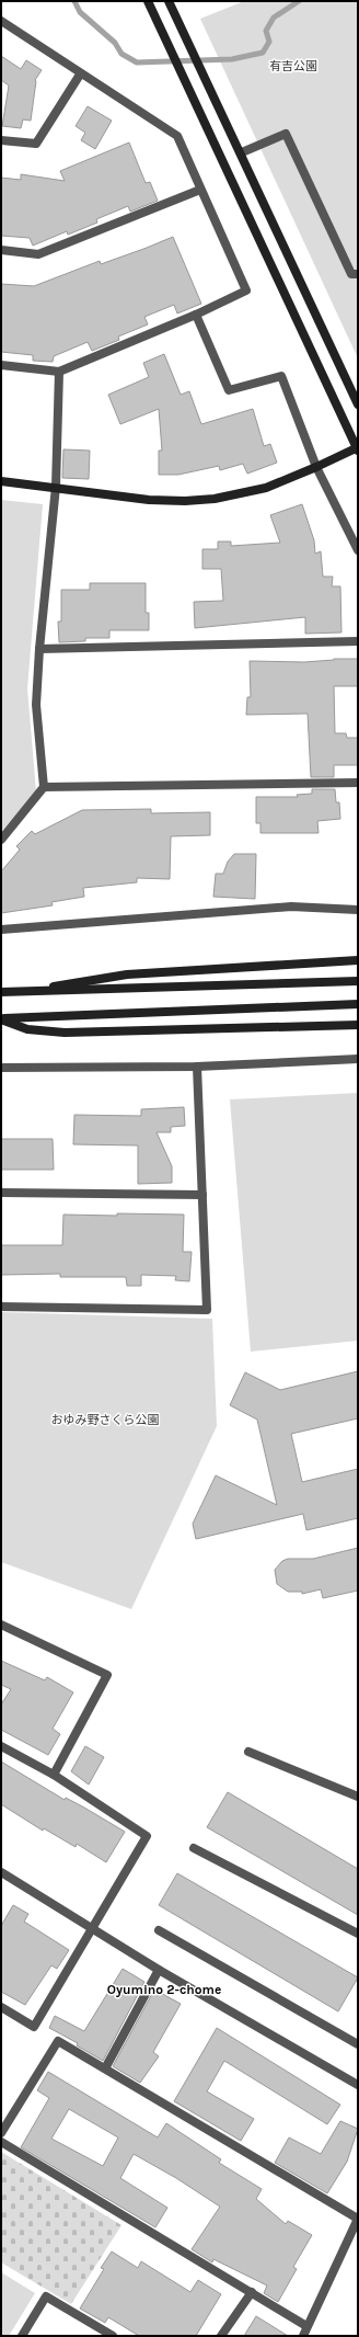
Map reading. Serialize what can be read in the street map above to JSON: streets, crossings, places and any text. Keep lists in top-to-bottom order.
{
  "districts": ["Oyumino 2-chome"],
  "parks": ["有吉公園", "おゆみ野さくら公園"]
}
